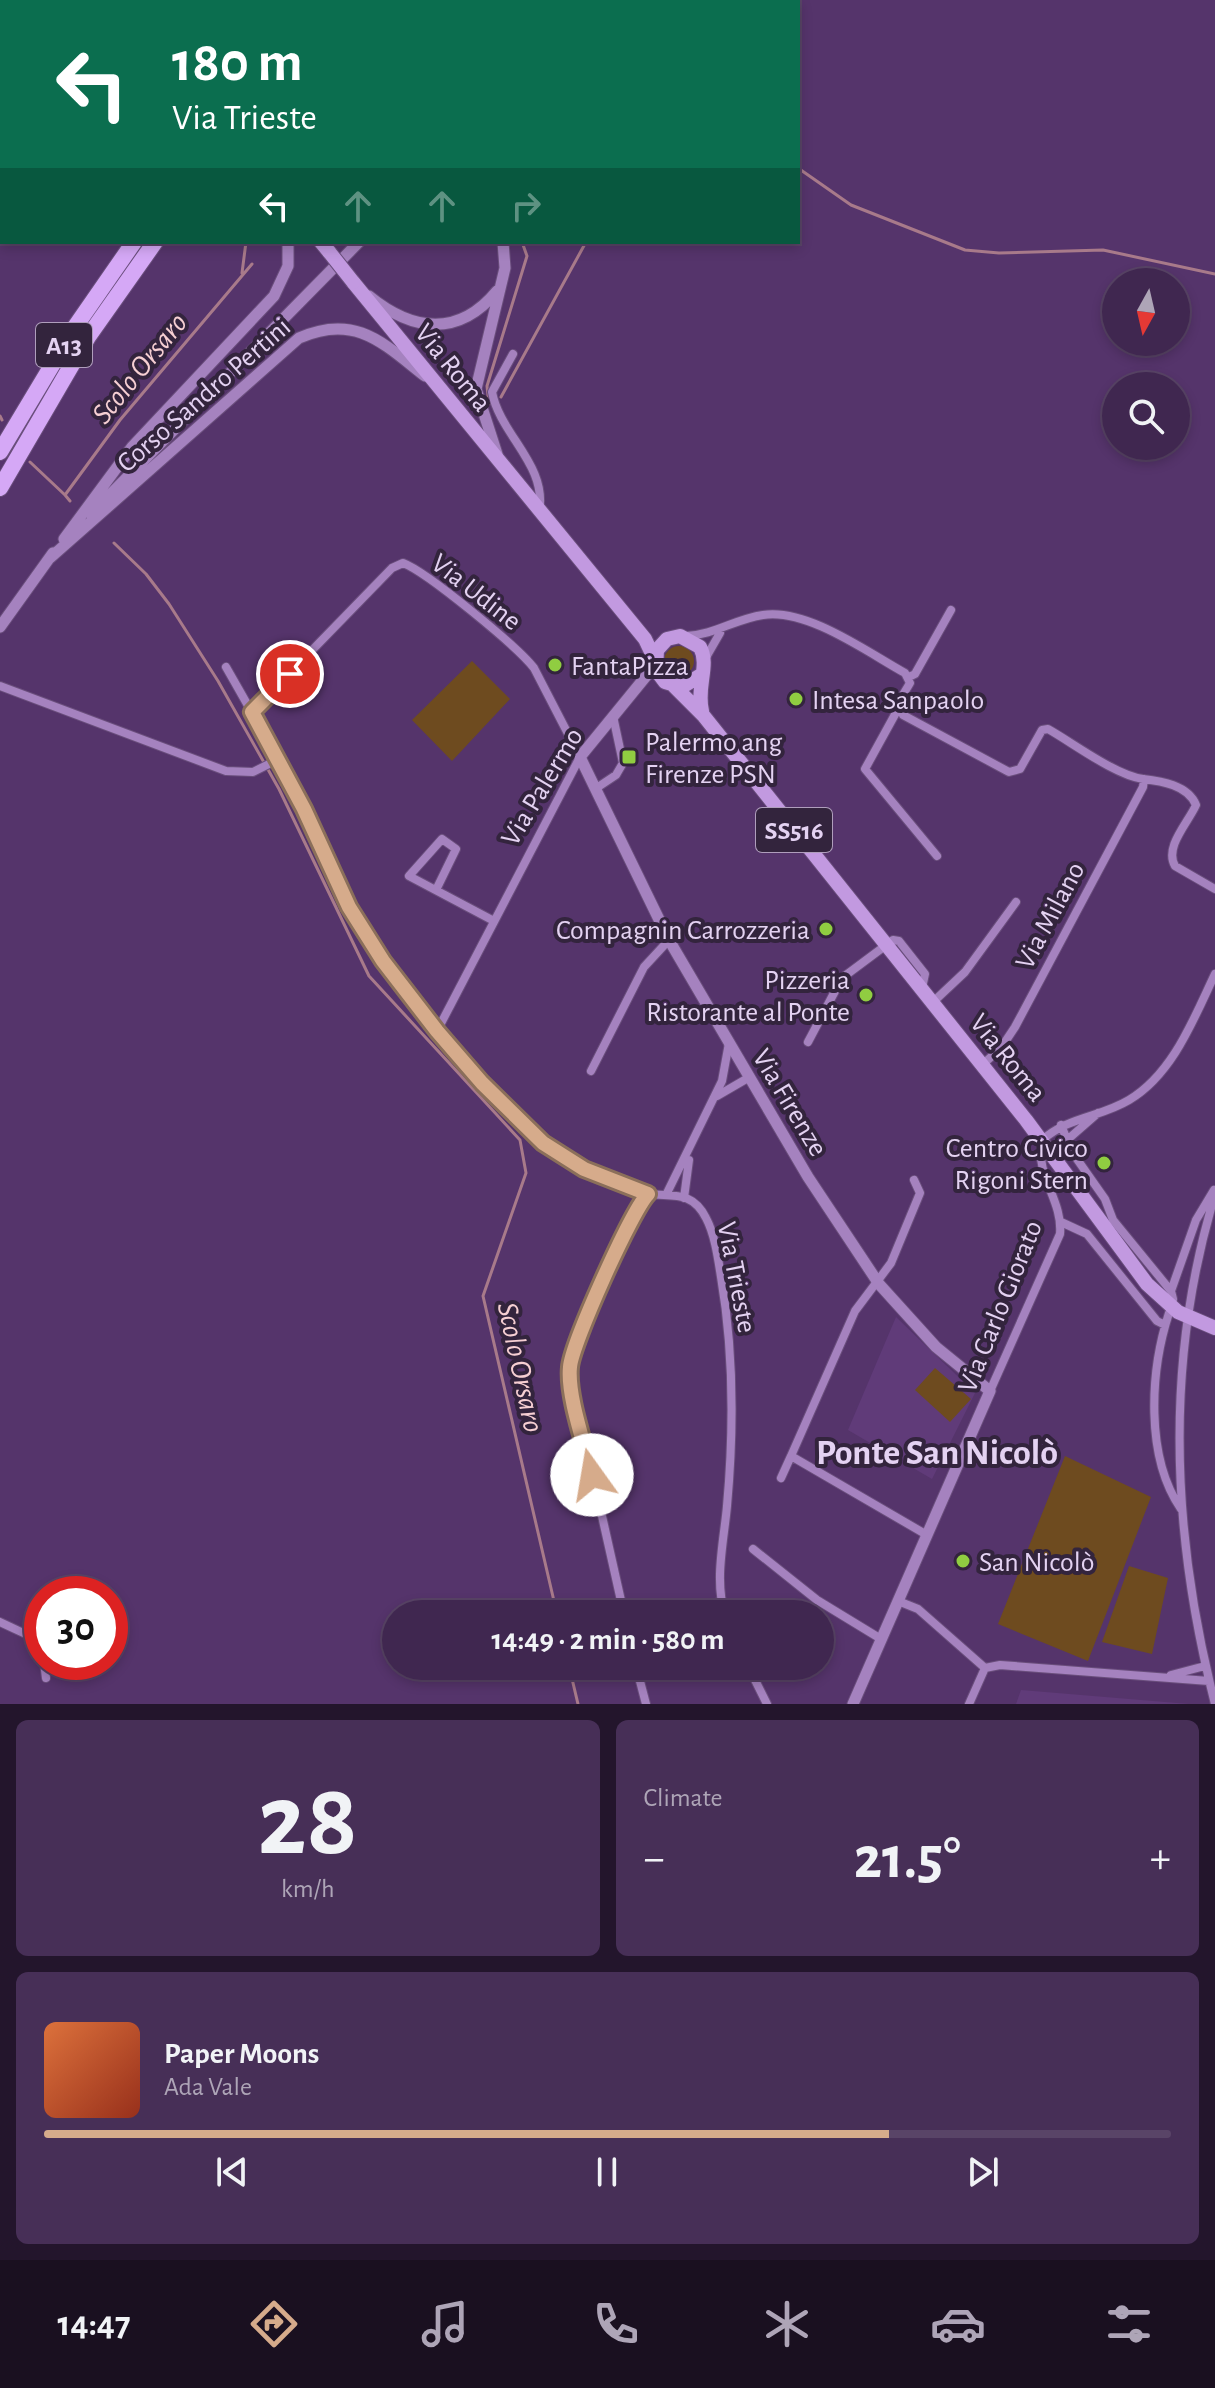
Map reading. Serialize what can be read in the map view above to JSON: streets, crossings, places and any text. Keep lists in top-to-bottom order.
{
  "streets": {
    "highway": ["A13"],
    "main road": ["Via Roma", "SS516"],
    "street": [
      "Corso Sandro Pertini",
      "Via Udine",
      "Via Palermo",
      "Via Milano",
      "Via Firenze",
      "Via Trieste",
      "Via Carlo Giorato"
    ]
  },
  "crossings": [
    ["Via Roma", "Corso Sandro Pertini"],
    ["Via Roma", "Via Palermo"],
    ["Via Roma", "SS516"],
    ["Via Roma", "Via Milano"],
    ["Via Roma", "Via Carlo Giorato"],
    ["Via Udine", "Via Palermo"],
    ["Via Udine", "Via Firenze"],
    ["Via Udine", "Via Trieste"],
    ["Via Palermo", "SS516"],
    ["Via Palermo", "Via Firenze"],
    ["Via Palermo", "Via Trieste"],
    ["Via Firenze", "Via Carlo Giorato"]
  ],
  "districts": ["Ponte San Nicolò"],
  "water": ["Scolo Orsaro"],
  "places": {
    "other": [
      "FantaPizza",
      "Intesa Sanpaolo",
      "Compagnin Carrozzeria",
      "Pizzeria Ristorante al Ponte",
      "Centro Civico Rigoni Stern",
      "San Nicolò"
    ],
    "transit": ["Palermo ang Firenze PSN"]
  },
  "north": "bottom",
  "page": {
    "turn": ["180 m", "Via Trieste"],
    "limit": "30",
    "trip": "14:49 · 2 min · 580 m",
    "tile": [
      ["28", "km/h"],
      "Climate"
    ],
    "heat": ["−", "21.5°", "+"],
    "song": ["Paper Moons", "Ada Vale"],
    "tabs": "14:47"
  }
}
